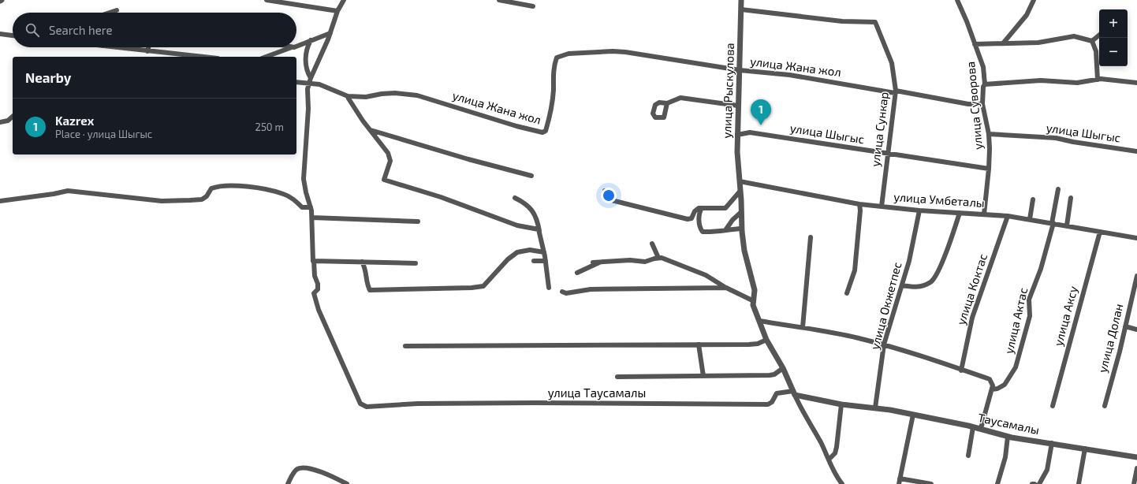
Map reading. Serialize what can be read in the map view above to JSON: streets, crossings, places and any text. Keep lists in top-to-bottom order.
{
  "streets": {
    "street": [
      "улица Жана жол",
      "улица Рыскулова",
      "улица Суворова",
      "улица Сункар",
      "улица Шыгыс",
      "улица Умбеталы",
      "улица Коктас",
      "улица Окжетпес",
      "улица Аксу",
      "улица Актас",
      "улица Долан",
      "улица Таусамалы",
      "Таусамалы"
    ]
  },
  "crossings": [
    ["улица Жана жол", "улица Рыскулова"],
    ["улица Жана жол", "улица Суворова"],
    ["улица Жана жол", "улица Сункар"],
    ["улица Рыскулова", "улица Сункар"],
    ["улица Рыскулова", "улица Шыгыс"],
    ["улица Рыскулова", "улица Умбеталы"],
    ["улица Рыскулова", "улица Таусамалы"],
    ["улица Суворова", "улица Шыгыс"],
    ["улица Суворова", "улица Умбеталы"],
    ["улица Сункар", "улица Шыгыс"],
    ["улица Сункар", "улица Умбеталы"],
    ["улица Умбеталы", "улица Коктас"],
    ["улица Умбеталы", "улица Окжетпес"],
    ["улица Умбеталы", "улица Аксу"],
    ["улица Умбеталы", "улица Актас"],
    ["улица Окжетпес", "улица Таусамалы"],
    ["улица Окжетпес", "Таусамалы"],
    ["улица Таусамалы", "Таусамалы"]
  ],
  "page": {
    "map_buttons": ["+", "−"],
    "search": "Search here",
    "heading": "Nearby",
    "list": [
      {
        "mark": "1",
        "name": "Kazrex",
        "note": "Place · улица Шыгыс",
        "value": "250 m"
      }
    ],
    "pins": "1"
  }
}
